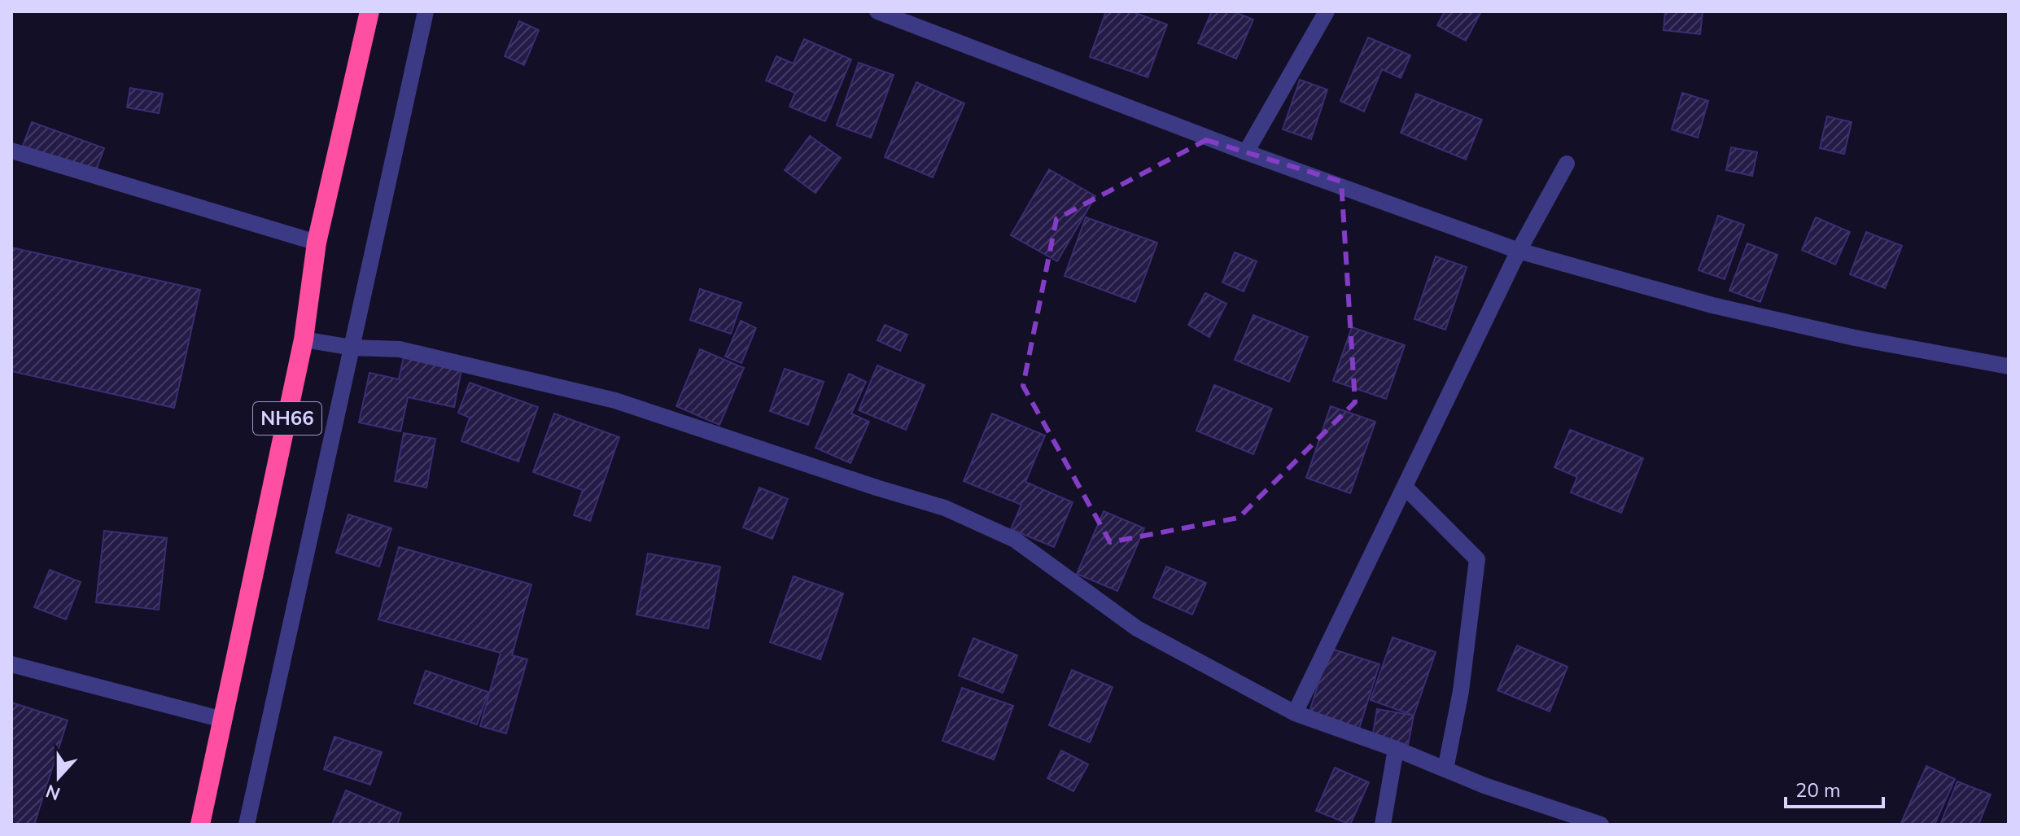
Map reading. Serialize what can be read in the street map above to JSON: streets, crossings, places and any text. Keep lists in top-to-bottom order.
{
  "streets": {
    "highway": ["NH66"]
  },
  "scale_bar": "20 m",
  "north": "bottom"
}
